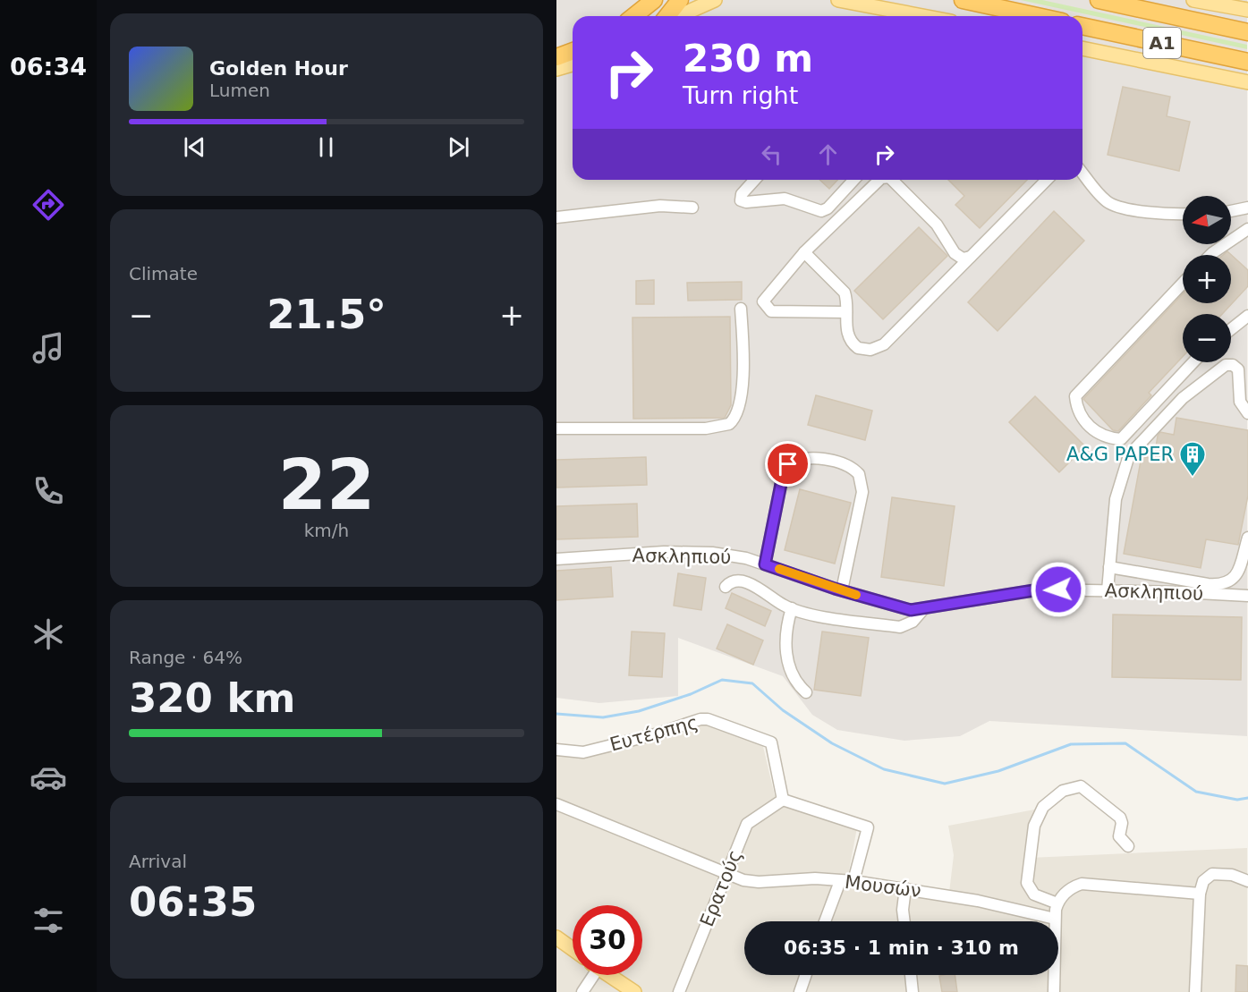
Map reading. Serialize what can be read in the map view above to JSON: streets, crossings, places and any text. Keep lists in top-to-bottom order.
{
  "streets": {
    "highway": ["Α1"],
    "street": [
      "Ασκληπιού",
      "Ευτέρπης",
      "Μουσών",
      "Ερατούς"
    ]
  },
  "crossings": [
    ["Ευτέρπης", "Ερατούς"],
    ["Μουσών", "Ερατούς"]
  ],
  "places": {
    "building": ["A&G PAPER"]
  },
  "north": "left",
  "page": {
    "tabs": "06:34",
    "turn": ["230 m", "Turn right"],
    "song": ["Golden Hour", "Lumen"],
    "map_buttons": ["+", "−"],
    "tile": [
      "Climate",
      ["22", "km/h"],
      ["Range · 64%", "320 km"],
      ["Arrival", "06:35"]
    ],
    "heat": ["−", "21.5°", "+"],
    "limit": "30",
    "trip": "06:35 · 1 min · 310 m"
  }
}
